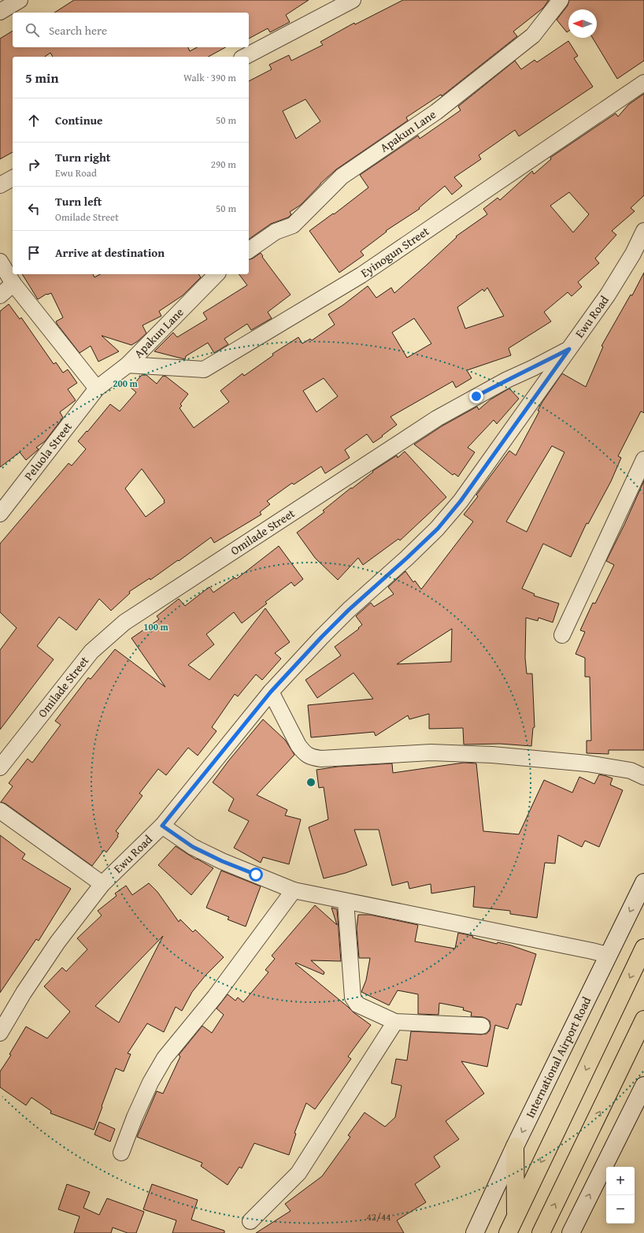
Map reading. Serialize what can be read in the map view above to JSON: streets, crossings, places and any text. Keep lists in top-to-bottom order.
{
  "streets": {
    "main road": ["International Airport Road"],
    "street": [
      "Apakun Lane",
      "Eyinogun Street",
      "Ewu Road",
      "Peluola Street",
      "Omilade Street"
    ]
  },
  "crossings": [
    ["Apakun Lane", "Eyinogun Street"],
    ["Apakun Lane", "Peluola Street"],
    ["Ewu Road", "Omilade Street"]
  ],
  "house_numbers": ["42/44"],
  "north": "left",
  "page": {
    "search": "Search here",
    "heading": ["5 min", "Walk · 390 m"],
    "list": [
      ["Continue", "50 m"],
      ["Turn right", "Ewu Road", "290 m"],
      ["Turn left", "Omilade Street", "50 m"],
      "Arrive at destination"
    ],
    "map_buttons": ["+", "−"]
  },
  "rings": ["200 m", "100 m"]
}
